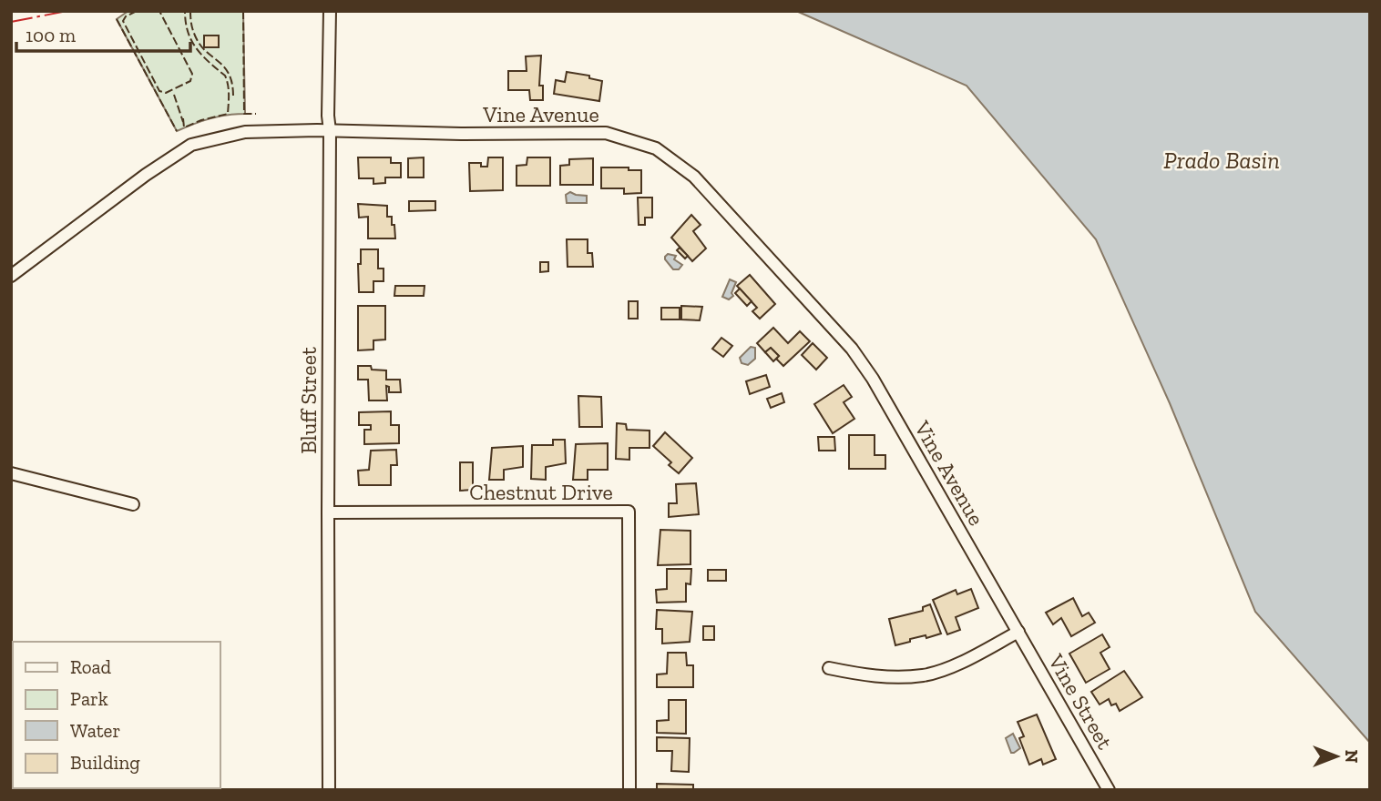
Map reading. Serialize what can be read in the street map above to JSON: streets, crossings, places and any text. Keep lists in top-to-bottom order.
{
  "streets": {
    "street": [
      "Vine Avenue",
      "Bluff Street",
      "Chestnut Drive",
      "Vine Street"
    ]
  },
  "crossings": [
    ["Vine Avenue", "Bluff Street"],
    ["Vine Avenue", "Vine Street"],
    ["Bluff Street", "Chestnut Drive"]
  ],
  "water": ["Prado Basin"],
  "legend": [
    "Road",
    "Park",
    "Water",
    "Building"
  ],
  "scale_bar": "100 m",
  "north": "right"
}
